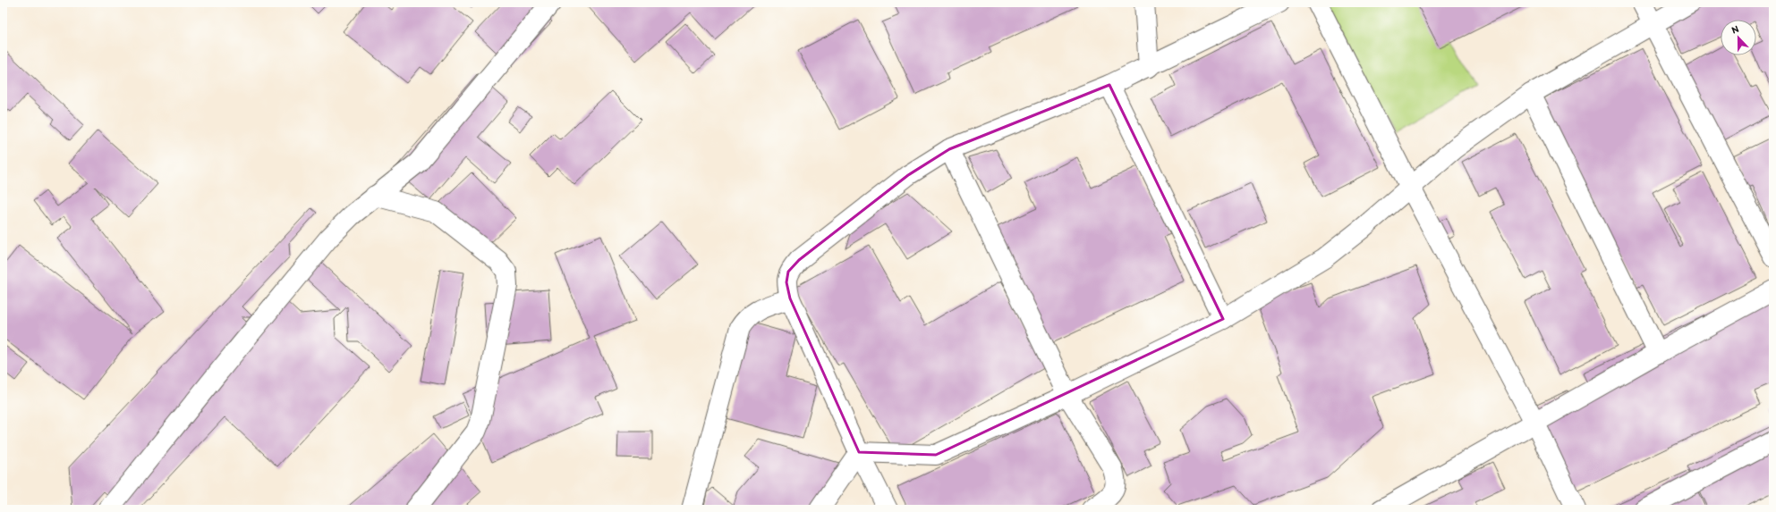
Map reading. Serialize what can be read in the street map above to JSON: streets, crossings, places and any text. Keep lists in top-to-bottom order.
{
  "north": "top"
}
